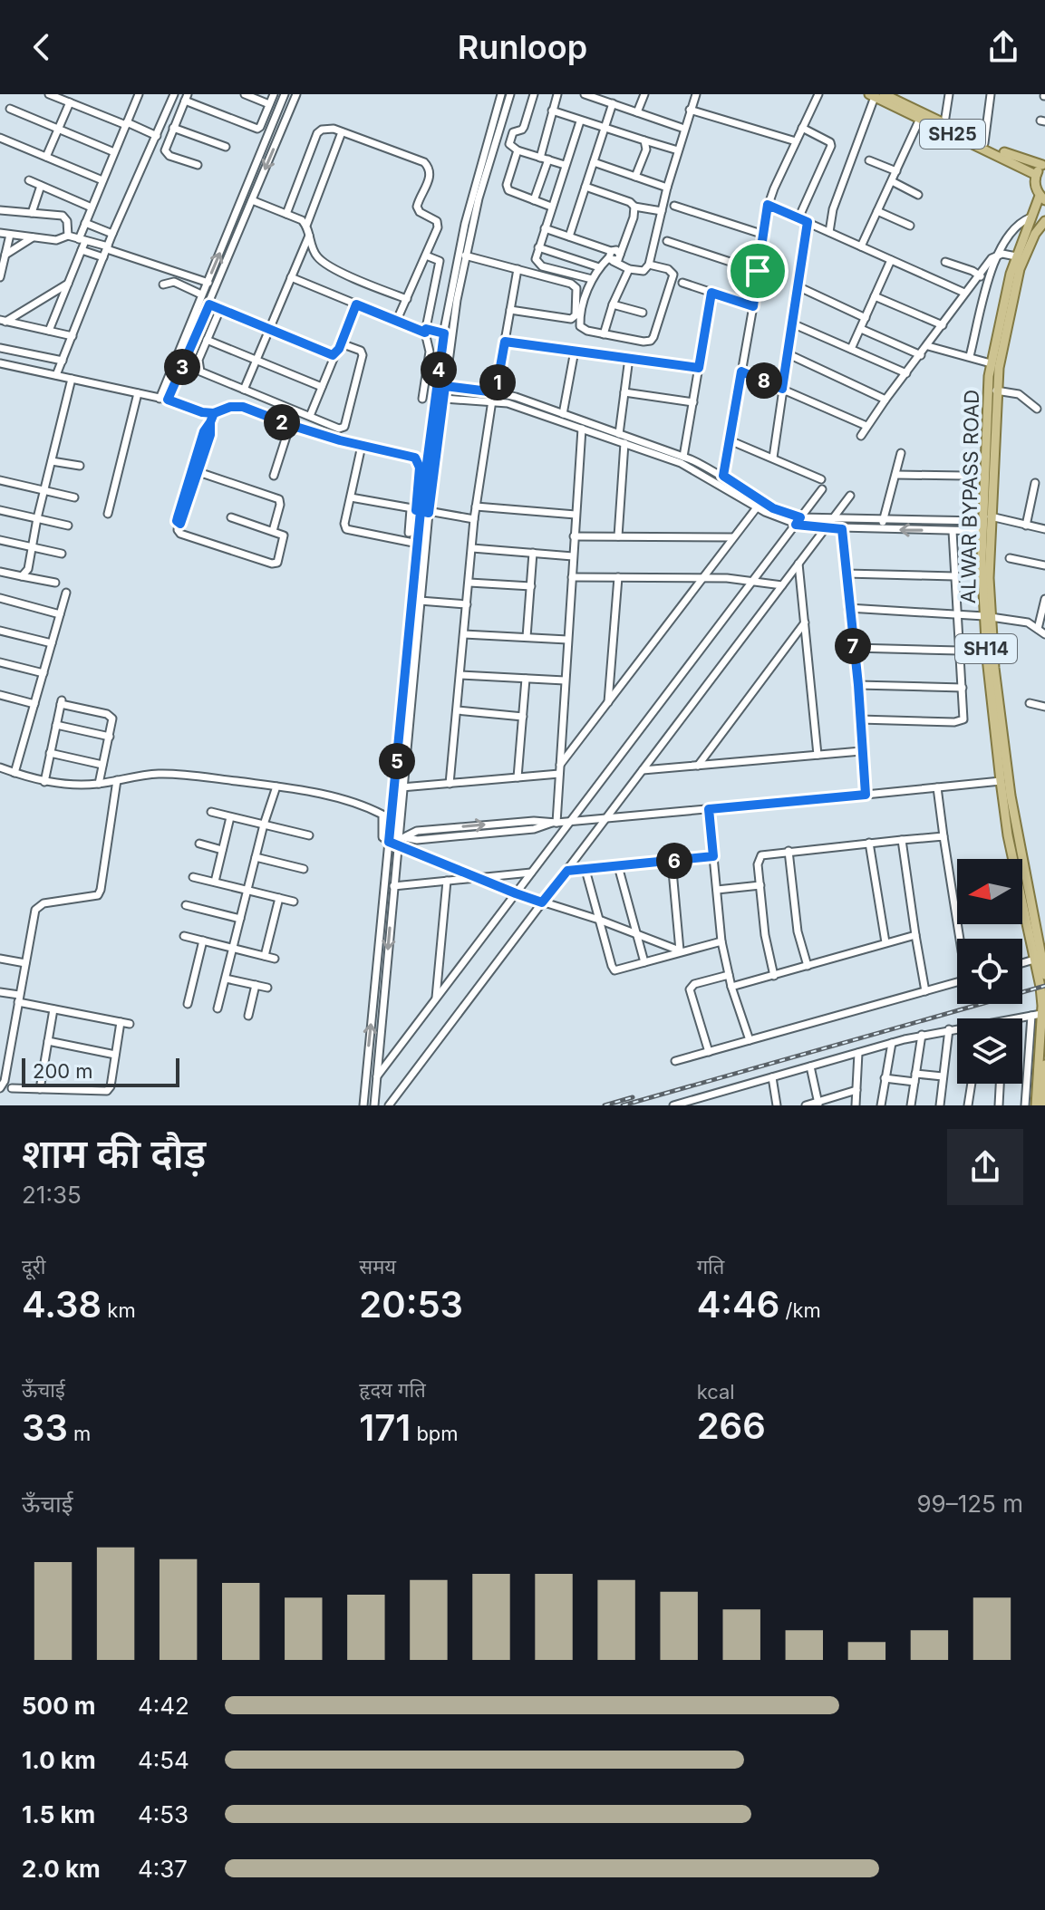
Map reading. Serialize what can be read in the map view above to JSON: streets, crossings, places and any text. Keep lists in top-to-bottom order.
{
  "streets": {
    "main road": ["SH25", "ALWAR BYPASS ROAD", "SH14"]
  },
  "scale_bar": "200 m",
  "north": "left",
  "page": {
    "header": "Runloop",
    "pins": [
      "3",
      "4",
      "8",
      "1",
      "2",
      "7",
      "5",
      "6"
    ],
    "scale": "200 m",
    "heading": ["शाम की दौड़", "21:35"],
    "stats": [
      ["दूरी", "4.38 km"],
      ["समय", "20:53"],
      ["गति", "4:46 /km"],
      ["ऊँचाई", "33 m"],
      ["हृदय गति", "171 bpm"],
      ["kcal", "266"]
    ],
    "chart": ["ऊँचाई", "99–125 m"],
    "list": [
      {
        "name": "500 m",
        "note": "4:42"
      },
      {
        "name": "1.0 km",
        "note": "4:54"
      },
      {
        "name": "1.5 km",
        "note": "4:53"
      },
      {
        "name": "2.0 km",
        "note": "4:37"
      }
    ]
  }
}
